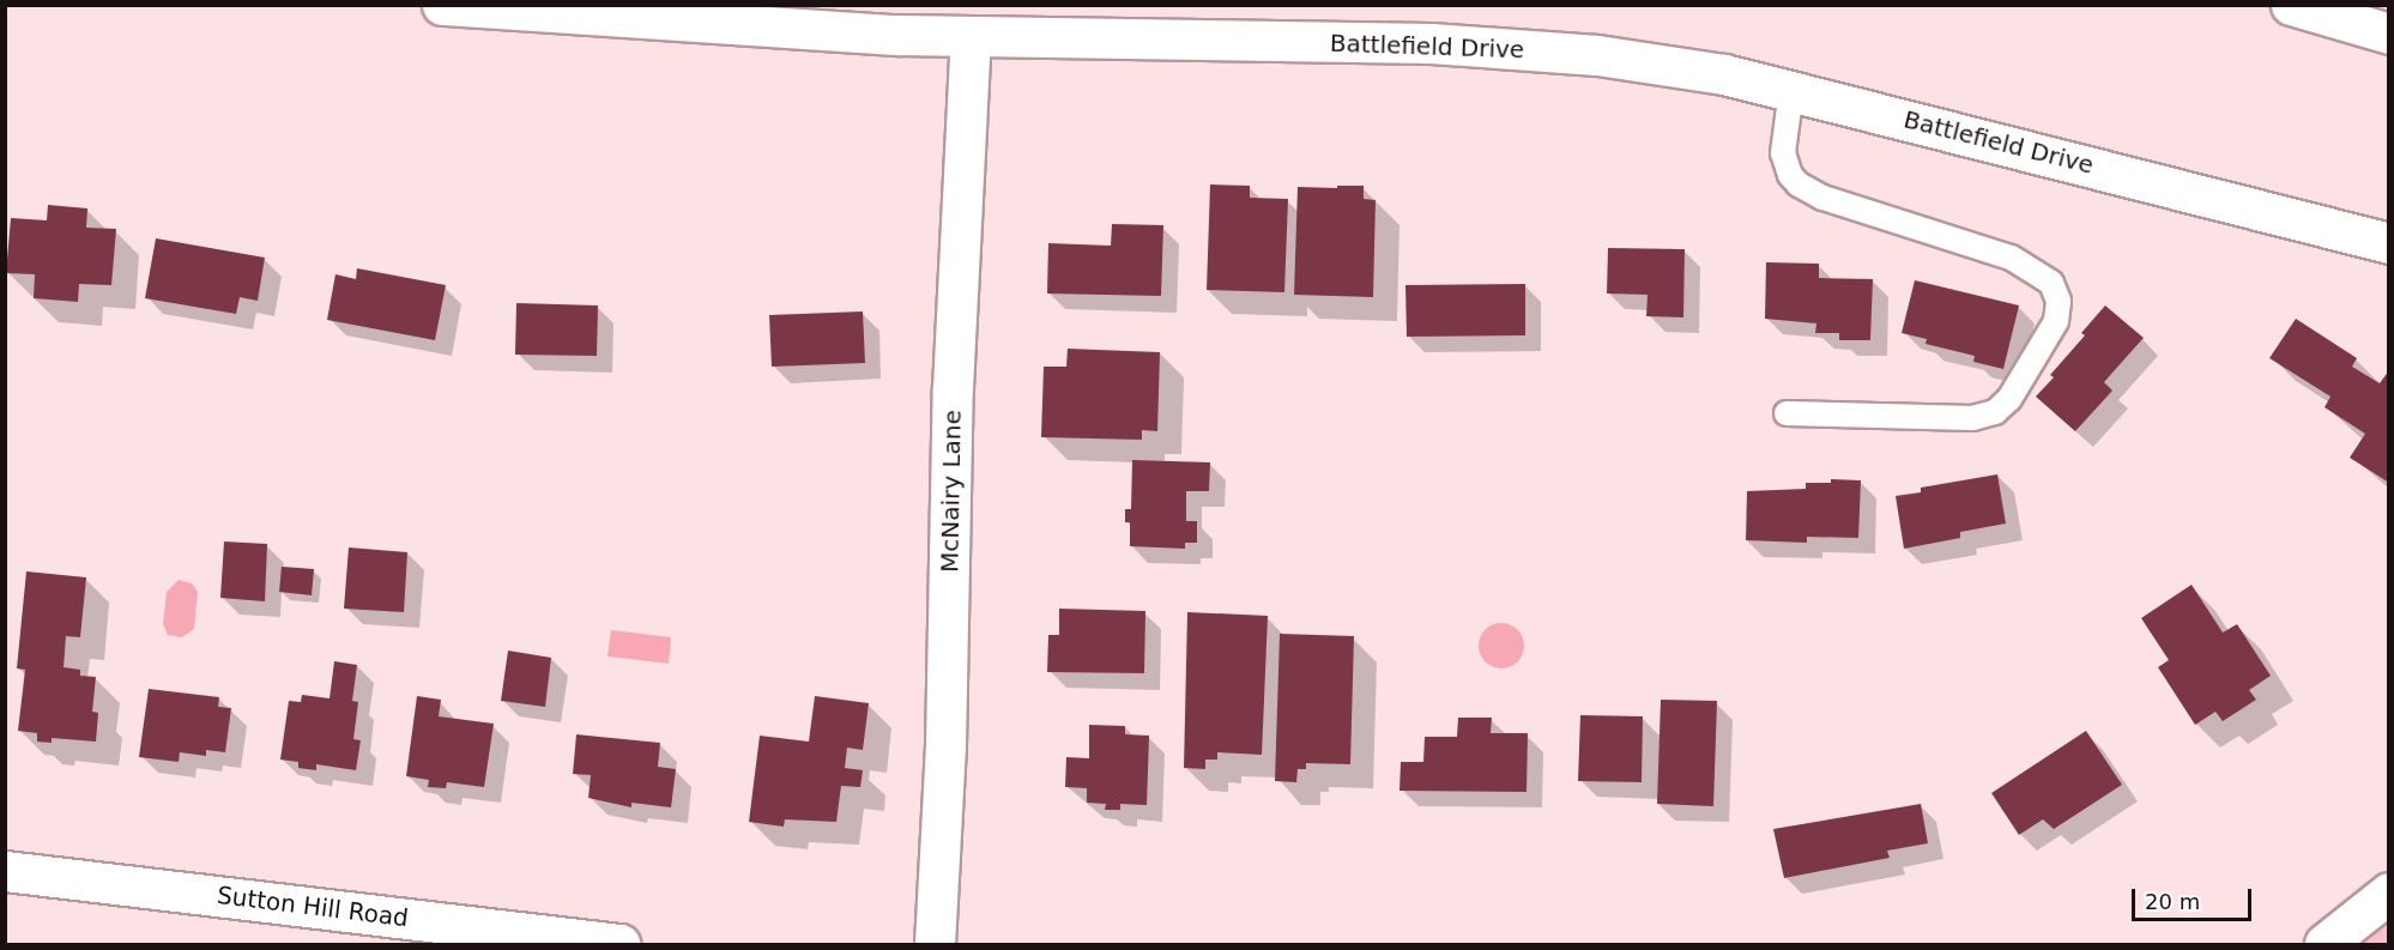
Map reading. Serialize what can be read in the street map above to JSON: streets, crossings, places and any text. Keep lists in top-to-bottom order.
{
  "streets": {
    "main road": ["Battlefield Drive", "McNairy Lane", "Sutton Hill Road"]
  },
  "crossings": [
    ["Battlefield Drive", "McNairy Lane"]
  ],
  "scale_bar": "20 m"
}
